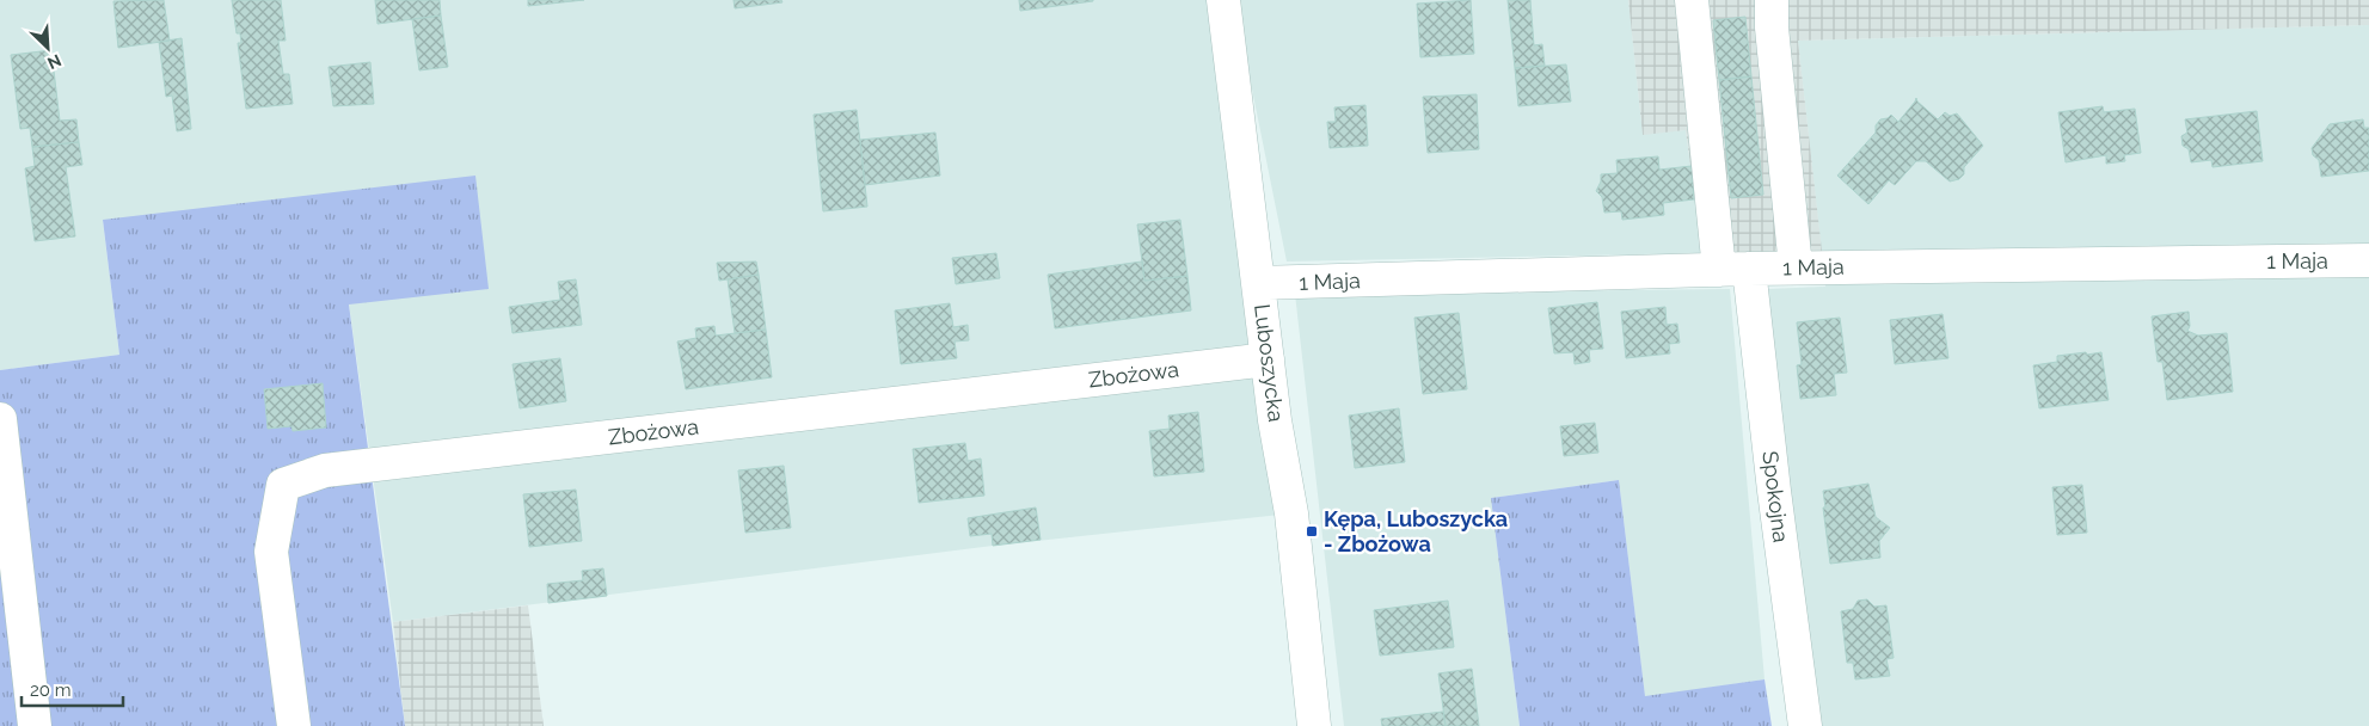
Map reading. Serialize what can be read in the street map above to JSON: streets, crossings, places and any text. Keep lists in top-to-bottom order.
{
  "streets": {
    "street": [
      "1 Maja",
      "Luboszycka",
      "Zbożowa",
      "Spokojna"
    ]
  },
  "crossings": [
    ["1 Maja", "Luboszycka"],
    ["1 Maja", "Spokojna"],
    ["Luboszycka", "Zbożowa"]
  ],
  "places": {
    "transit": ["Kępa, Luboszycka - Zbożowa"]
  },
  "scale_bar": "20 m",
  "north": "bottom right"
}
